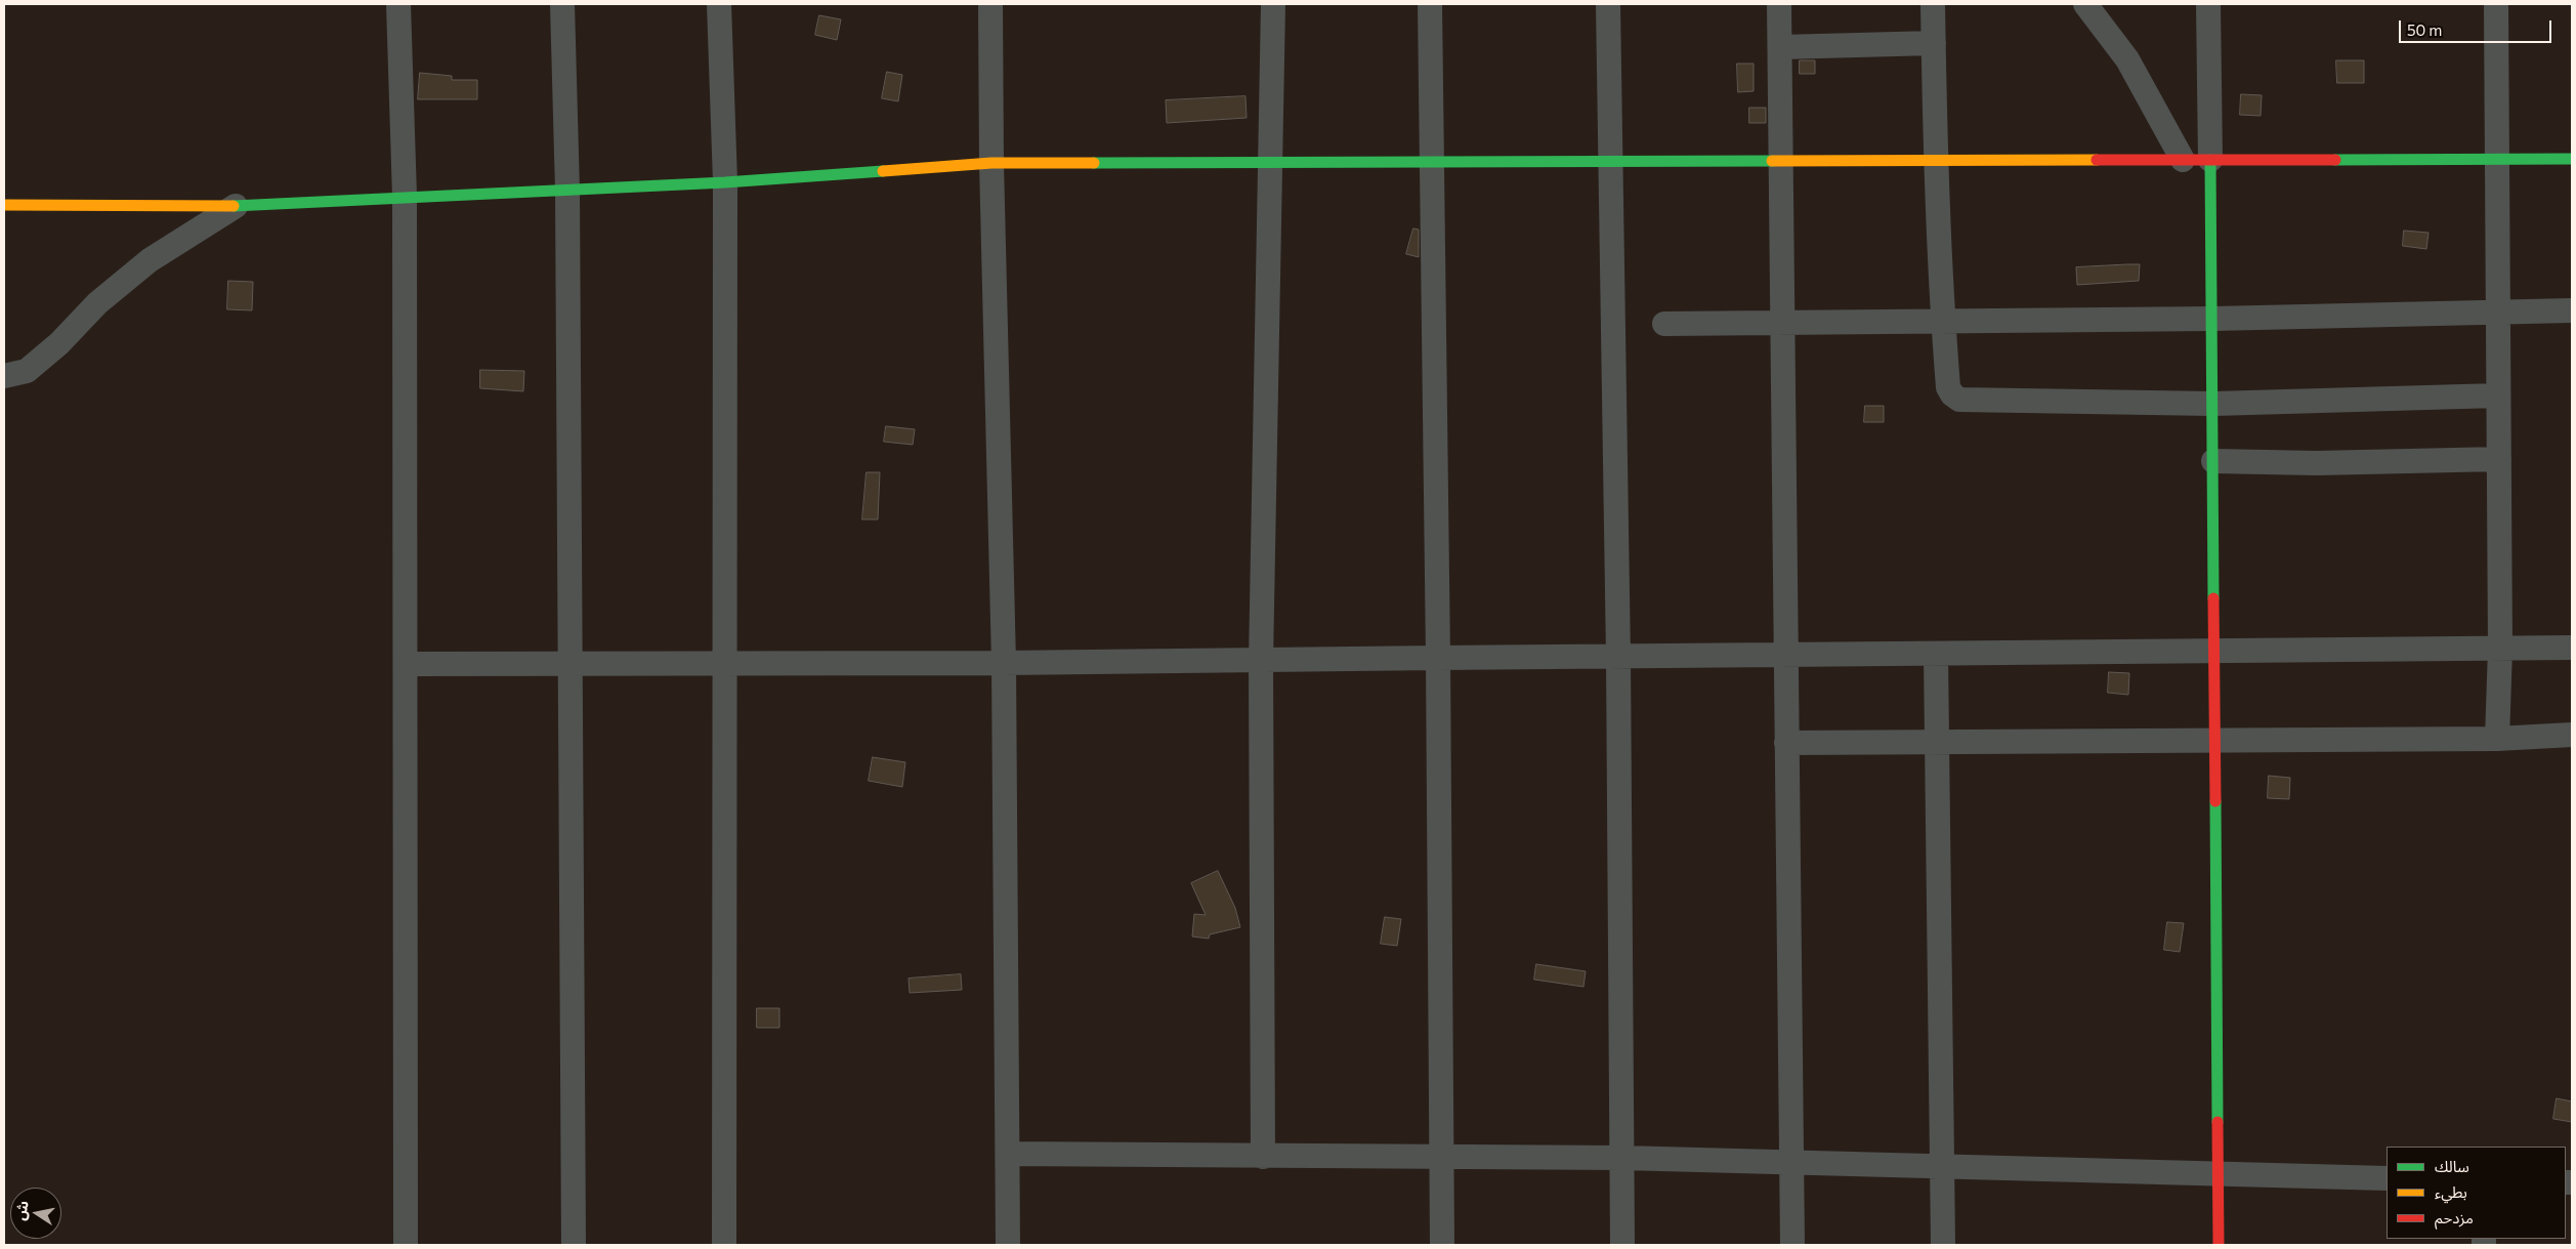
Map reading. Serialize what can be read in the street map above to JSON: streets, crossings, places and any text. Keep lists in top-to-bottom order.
{
  "legend": ["سالك", "بطيء", "مزدحم"],
  "scale_bar": "50 m",
  "north": "left"
}
